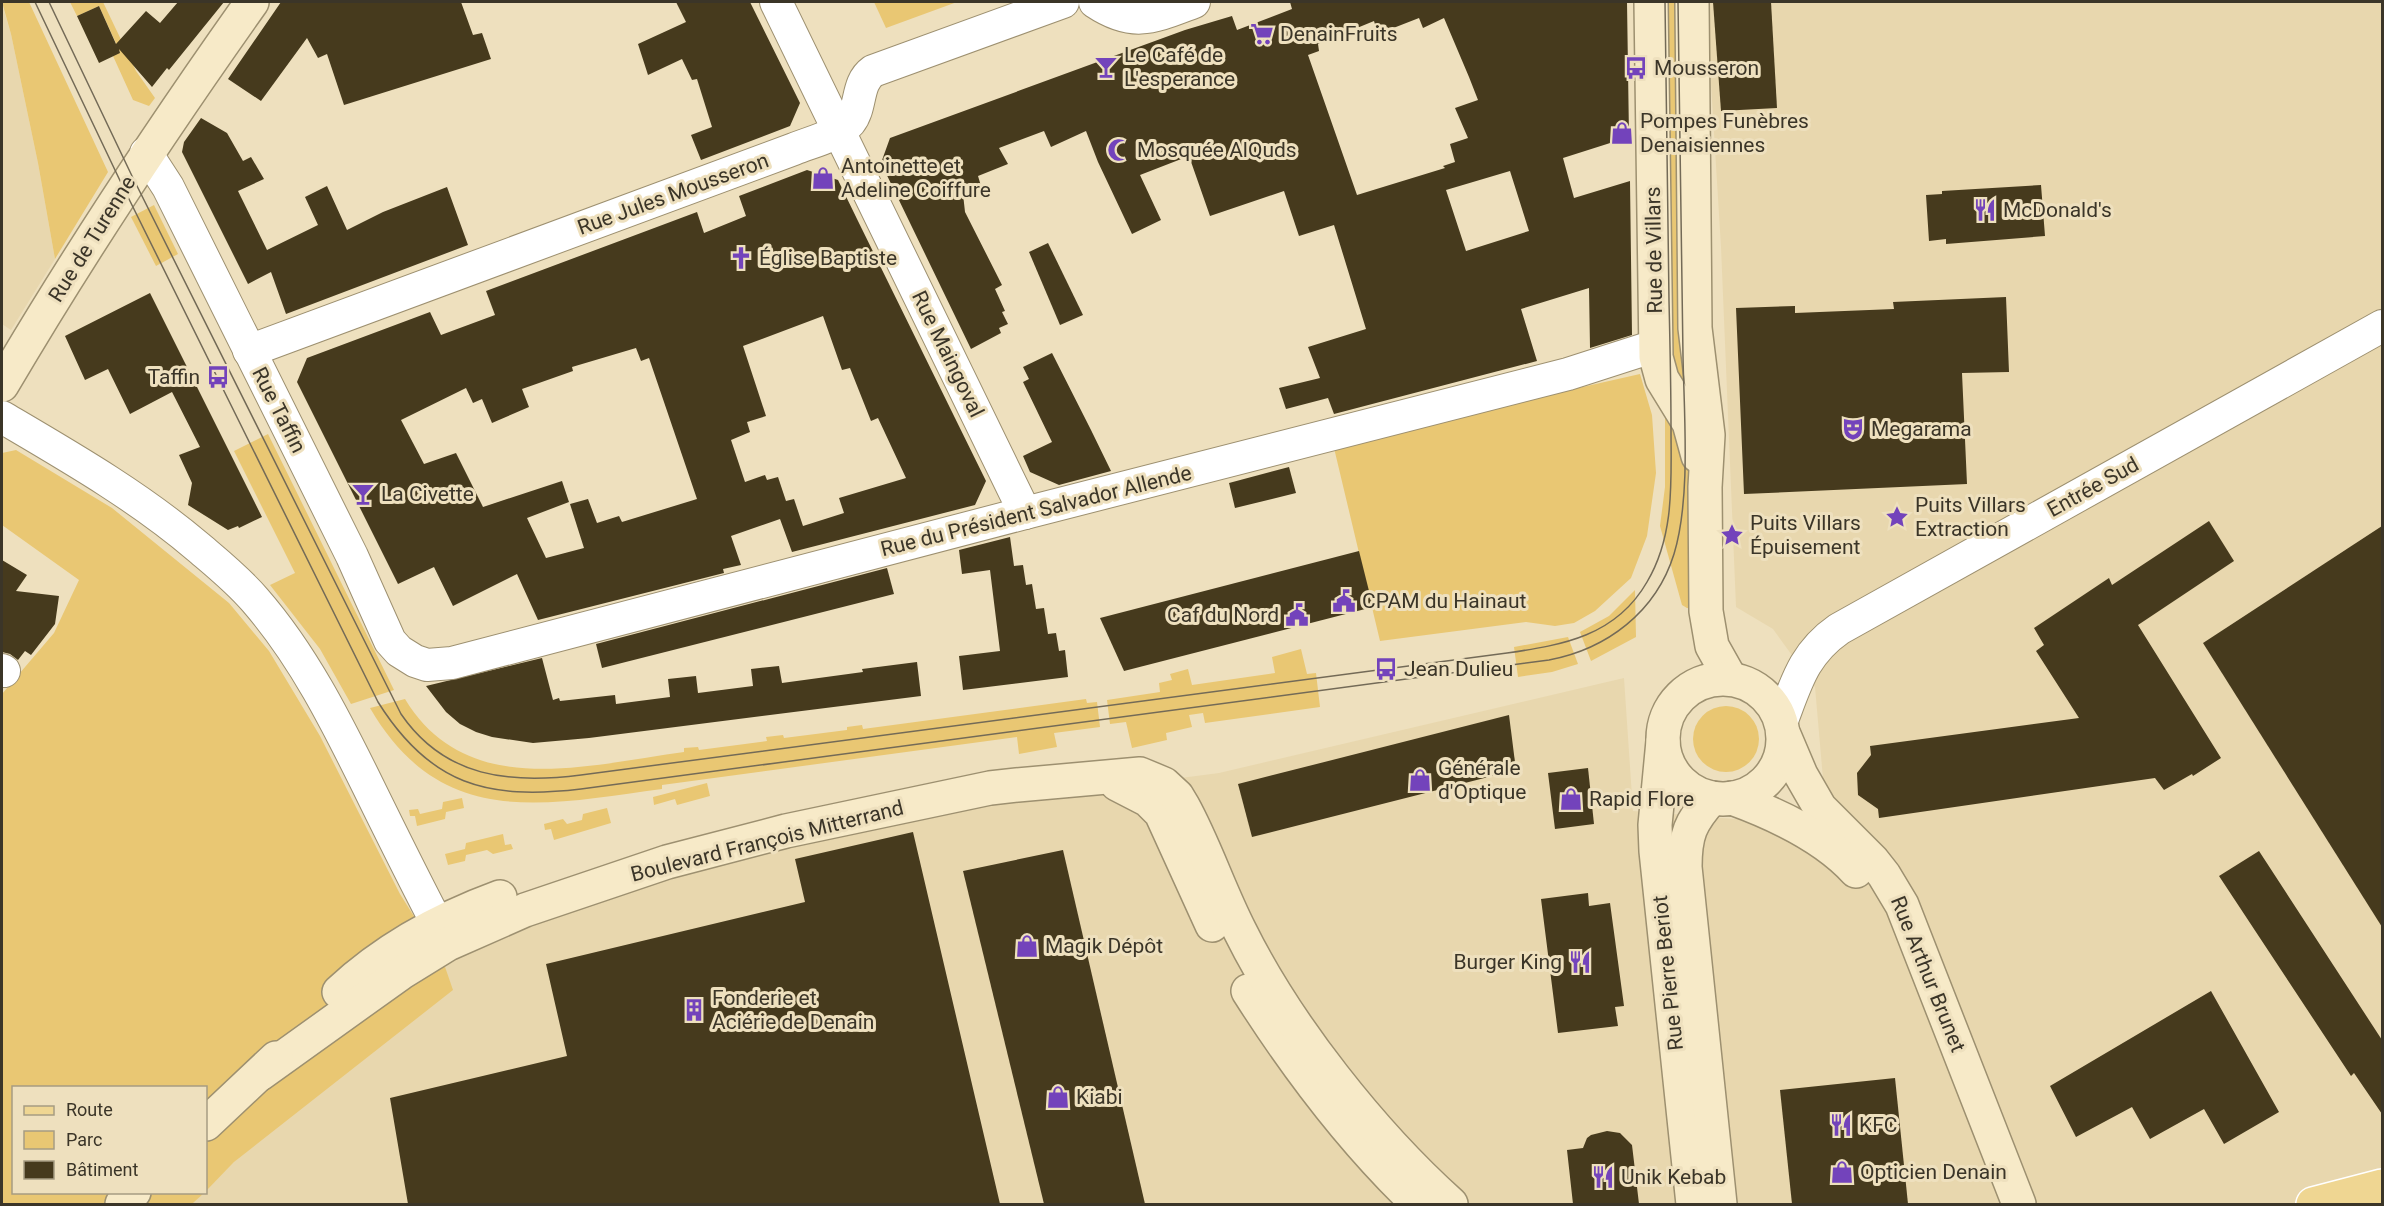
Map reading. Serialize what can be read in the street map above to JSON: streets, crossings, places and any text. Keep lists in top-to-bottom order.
{
  "streets": {
    "street": [
      "Rue Jules Mousseron",
      "Rue de Turenne",
      "Rue de Villars",
      "Rue Maingoval",
      "Rue Taffin",
      "Entrée Sud",
      "Rue du Président Salvador Allende",
      "Boulevard François Mitterrand",
      "Rue Pierre Beriot",
      "Rue Arthur Brunet"
    ]
  },
  "crossings": [
    ["Rue Jules Mousseron", "Rue Maingoval"],
    ["Rue Jules Mousseron", "Rue Taffin"],
    ["Rue de Turenne", "Rue Taffin"],
    ["Rue de Villars", "Entrée Sud"],
    ["Rue de Villars", "Rue du Président Salvador Allende"],
    ["Rue de Villars", "Rue Pierre Beriot"],
    ["Rue de Villars", "Rue Arthur Brunet"],
    ["Rue Maingoval", "Rue du Président Salvador Allende"],
    ["Rue Taffin", "Rue du Président Salvador Allende"],
    ["Entrée Sud", "Rue Pierre Beriot"],
    ["Entrée Sud", "Rue Arthur Brunet"],
    ["Rue Pierre Beriot", "Rue Arthur Brunet"]
  ],
  "places": {
    "supermarket": ["DenainFruits"],
    "bar": ["Le Café de L'esperance", "La Civette"],
    "bus stop": ["Mousseron", "Taffin", "Jean Dulieu"],
    "shop": [
      "Pompes Funèbres Denaisiennes",
      "Antoinette et Adeline Coiffure",
      "Générale d'Optique",
      "Rapid Flore",
      "Magik Dépôt",
      "Kiabi",
      "Opticien Denain"
    ],
    "mosque": ["Mosquée AlQuds"],
    "restaurant": [
      "McDonald's",
      "Burger King",
      "KFC",
      "Unik Kebab"
    ],
    "church": ["Église Baptiste"],
    "theatre": ["Megarama"],
    "place": ["Puits Villars Extraction", "Puits Villars Épuisement"],
    "public building": ["CPAM du Hainaut", "Caf du Nord"],
    "building": ["Fonderie et Aciérie de Denain"]
  },
  "legend": ["Route", "Parc", "Bâtiment"]
}
